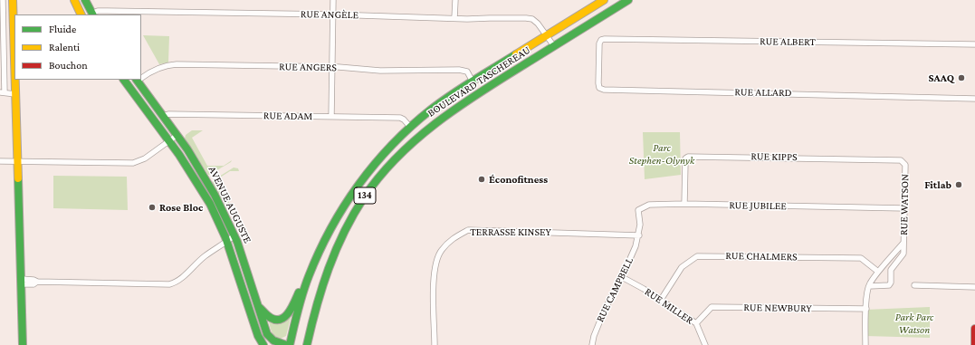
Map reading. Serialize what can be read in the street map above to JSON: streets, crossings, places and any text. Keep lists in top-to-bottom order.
{
  "streets": {
    "main road": ["BOULEVARD TASCHEREAU", "134", "AVENUE AUGUSTE"],
    "street": [
      "RUE ANGÈLE",
      "RUE ALBERT",
      "RUE ANGERS",
      "RUE ALLARD",
      "RUE ADAM",
      "RUE KIPPS",
      "RUE WATSON",
      "RUE JUBILEE",
      "TERRASSE KINSEY",
      "RUE CHALMERS",
      "RUE CAMPBELL",
      "RUE MILLER",
      "RUE NEWBURY"
    ]
  },
  "crossings": [
    ["RUE ANGÈLE", "BOULEVARD TASCHEREAU"],
    ["RUE ALBERT", "RUE ALLARD"],
    ["RUE ANGERS", "BOULEVARD TASCHEREAU"],
    ["BOULEVARD TASCHEREAU", "RUE ADAM"],
    ["RUE ADAM", "AVENUE AUGUSTE"],
    ["RUE KIPPS", "RUE WATSON"],
    ["RUE KIPPS", "RUE JUBILEE"],
    ["RUE WATSON", "RUE JUBILEE"],
    ["RUE WATSON", "RUE CHALMERS"],
    ["RUE WATSON", "RUE NEWBURY"],
    ["RUE JUBILEE", "TERRASSE KINSEY"],
    ["RUE JUBILEE", "RUE CAMPBELL"],
    ["TERRASSE KINSEY", "RUE CAMPBELL"],
    ["RUE CHALMERS", "RUE MILLER"],
    ["RUE CAMPBELL", "RUE MILLER"],
    ["RUE MILLER", "RUE NEWBURY"]
  ],
  "parks": ["Parc Stephen-Olynyk", "Park Parc Watson"],
  "places": [
    "SAAQ",
    "Éconofitness",
    "Fitlab",
    "Rose Bloc"
  ],
  "legend": ["Fluide", "Ralenti", "Bouchon"]
}
